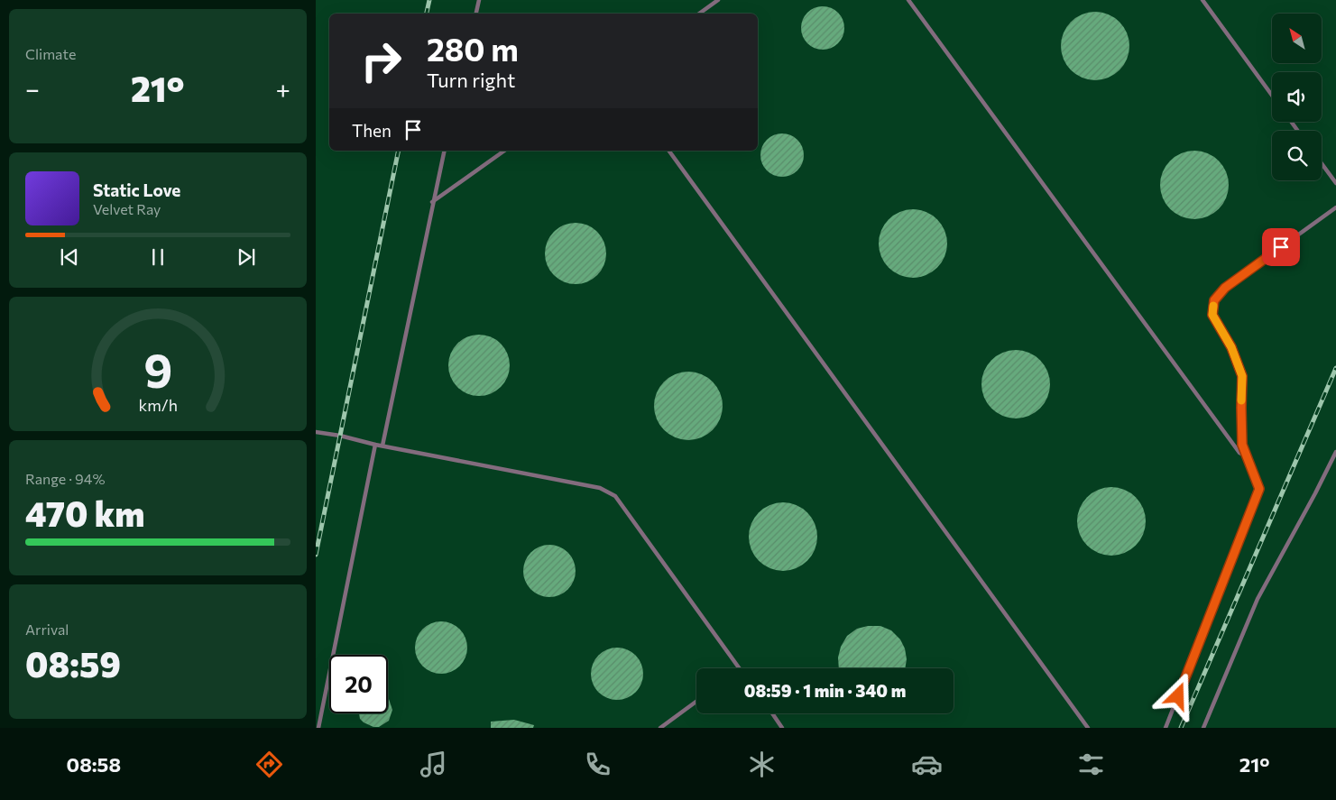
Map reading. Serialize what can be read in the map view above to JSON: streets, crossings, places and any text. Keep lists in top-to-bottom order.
{
  "north": "top left",
  "page": {
    "tile": [
      "Climate",
      ["Range · 94%", "470 km"],
      ["Arrival", "08:59"]
    ],
    "turn": ["280 m", "Turn right"],
    "heat": ["−", "21°", "+"],
    "then": "Then",
    "song": ["Static Love", "Velvet Ray"],
    "limit": "20",
    "trip": "08:59 · 1 min · 340 m",
    "tabs": ["08:58", "21°"],
    "gauge": ["9", "km/h"]
  }
}
